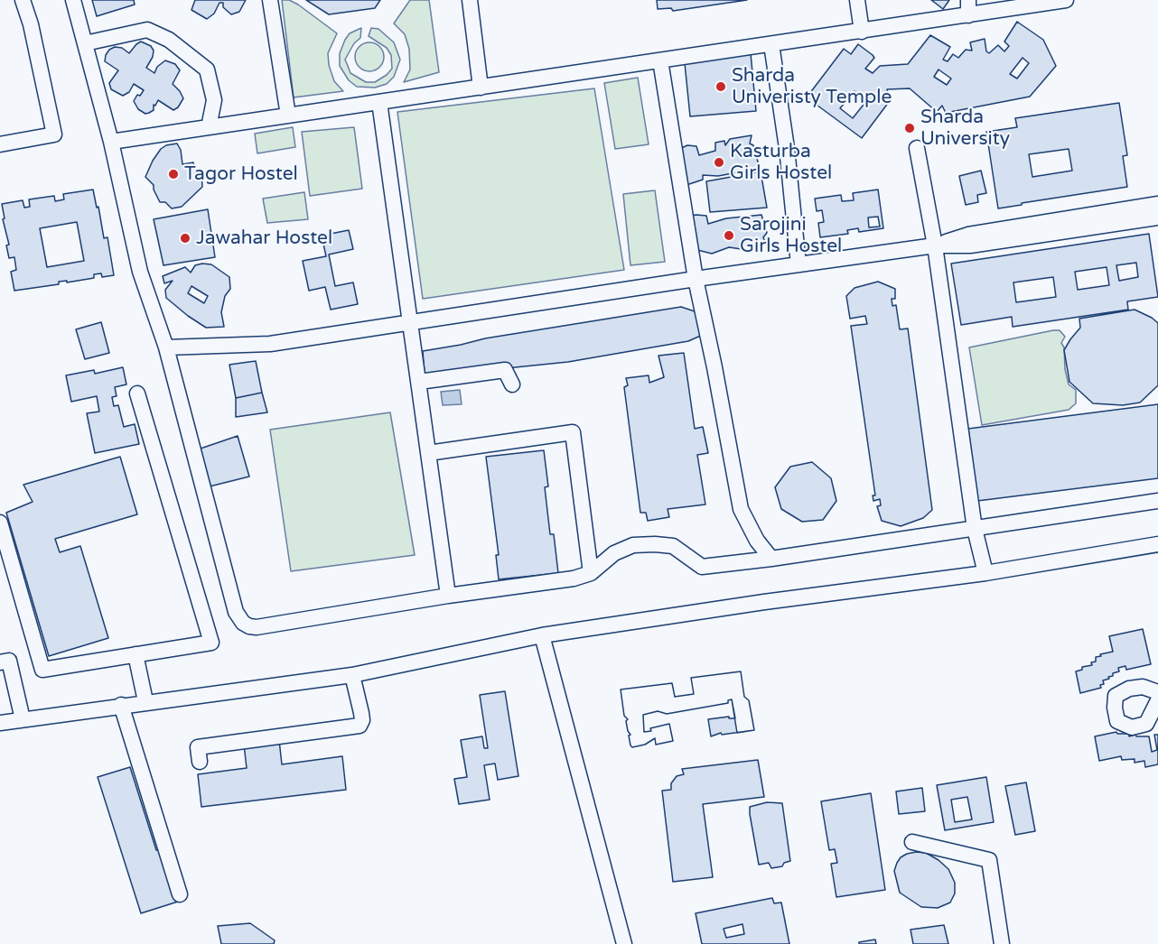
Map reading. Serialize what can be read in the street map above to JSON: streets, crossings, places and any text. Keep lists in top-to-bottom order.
{
  "places": [
    "Sharda Univeristy Temple",
    "Sharda University",
    "Kasturba Girls Hostel",
    "Tagor Hostel",
    "Sarojini Girls Hostel",
    "Jawahar Hostel"
  ]
}
